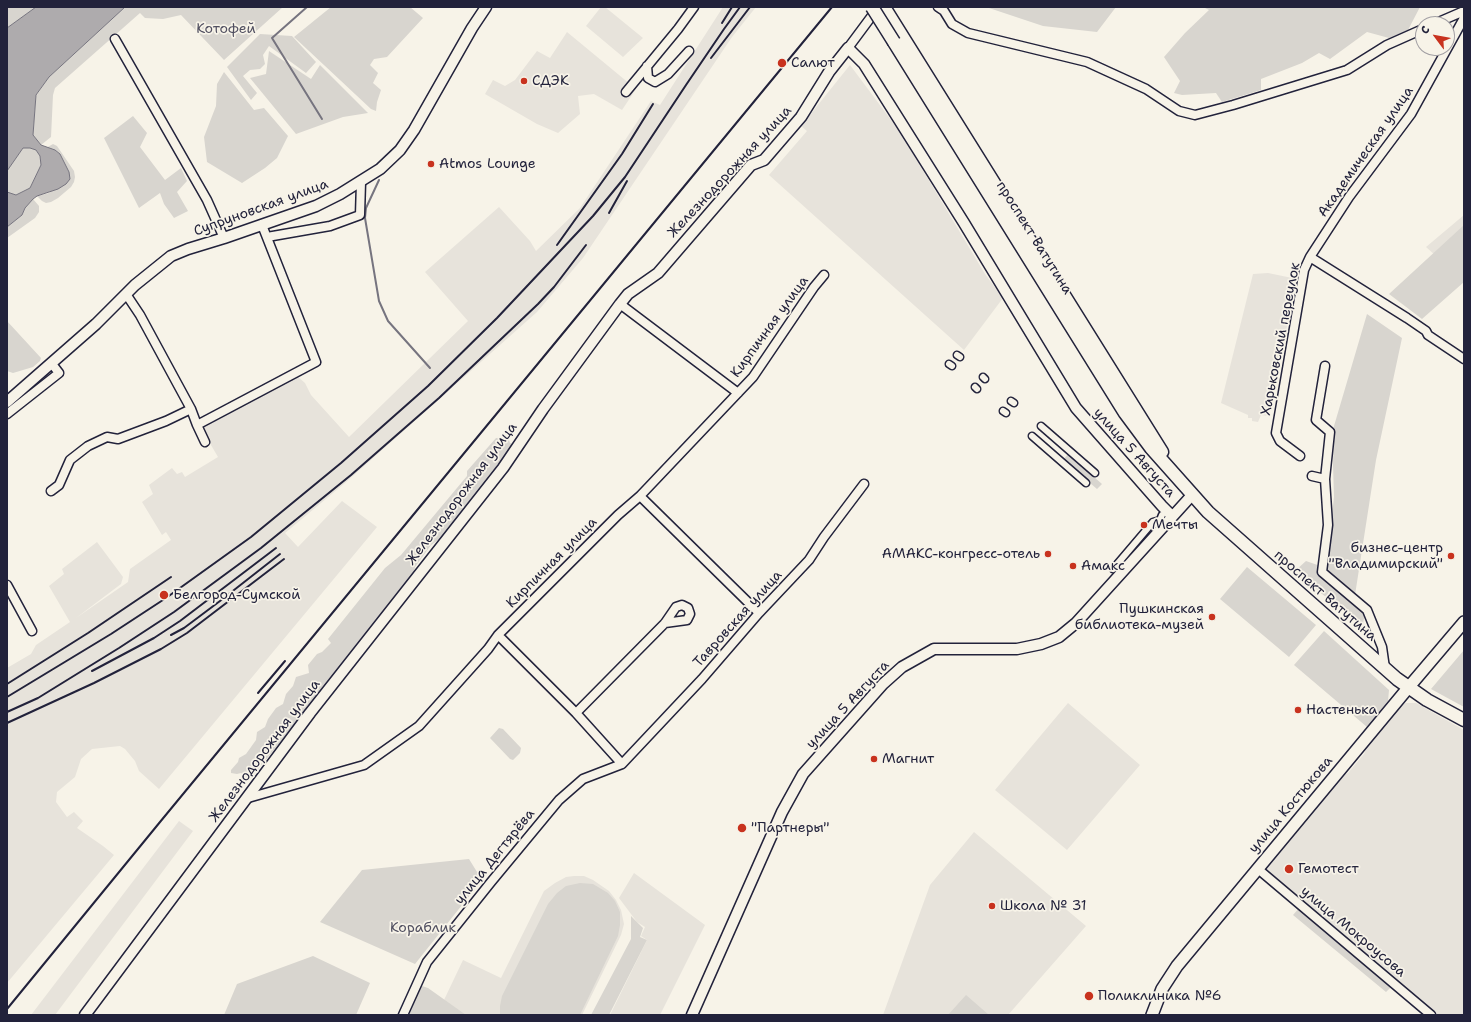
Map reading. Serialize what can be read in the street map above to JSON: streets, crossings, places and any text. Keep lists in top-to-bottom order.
{
  "streets": {
    "main road": ["проспект Ватутина", "улица Костюкова"],
    "street": [
      "Академическая улица",
      "Железнодорожная улица",
      "Супруновская улица",
      "Кирпичная улица",
      "Харьковский переулок",
      "улица 5 Августа",
      "Тавровская улица",
      "улица Дегтярёва",
      "улица Мокроусова"
    ]
  },
  "crossings": [
    ["Академическая улица", "Харьковский переулок"],
    ["Железнодорожная улица", "Кирпичная улица"],
    ["Железнодорожная улица", "улица 5 Августа"],
    ["проспект Ватутина", "улица 5 Августа"],
    ["проспект Ватутина", "улица Костюкова"],
    ["Тавровская улица", "улица Дегтярёва"],
    ["улица Костюкова", "улица Мокроусова"]
  ],
  "parks": ["Котофей", "Кораблик"],
  "places": [
    "Салют",
    "СДЭК",
    "Atmos Lounge",
    "Мечты",
    "АМАКС-конгресс-отель",
    "бизнес-центр \"Владимирский\"",
    "Амакс",
    "Белгород-Сумской",
    "Пушкинская библиотека-музей",
    "Настенька",
    "Магнит",
    "\"Партнеры\"",
    "Гемотест",
    "Школа № 31",
    "Поликлиника №6"
  ],
  "north": "top left"
}
